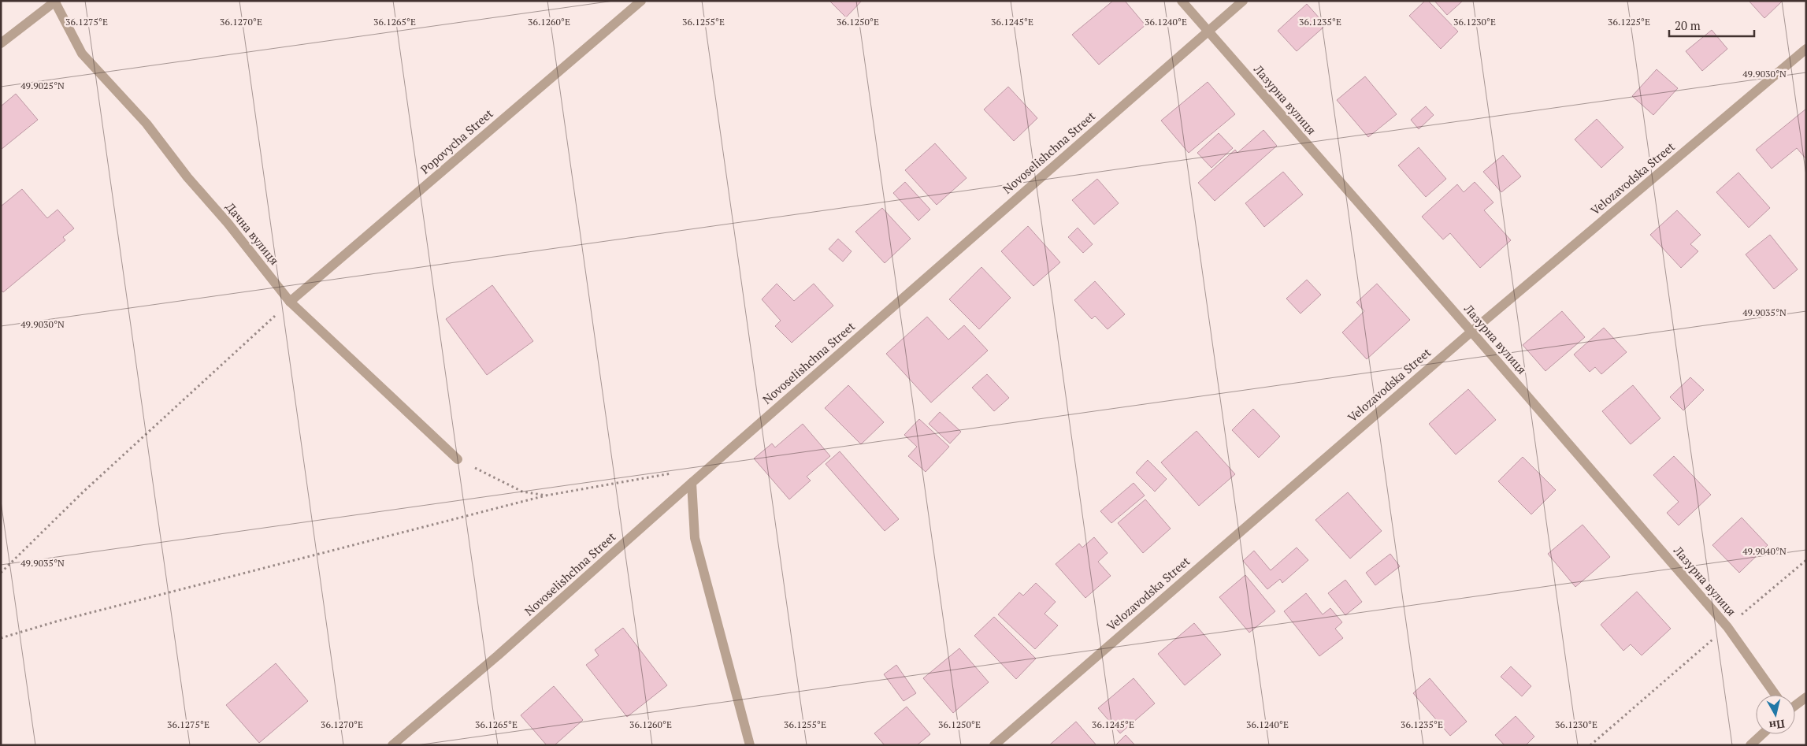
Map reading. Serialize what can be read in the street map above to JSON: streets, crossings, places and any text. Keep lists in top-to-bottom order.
{
  "streets": {
    "street": [
      "Лазурна вулиця",
      "Popovycha Street",
      "Novoselishchna Street",
      "Velozavodska Street",
      "Дачна вулиця"
    ]
  },
  "crossings": [
    ["Лазурна вулиця", "Novoselishchna Street"],
    ["Лазурна вулиця", "Velozavodska Street"],
    ["Popovycha Street", "Дачна вулиця"]
  ],
  "scale_bar": "20 m",
  "north": "bottom",
  "coordinates": [
    "36.1275°E",
    "36.1270°E",
    "36.1265°E",
    "36.1260°E",
    "36.1255°E",
    "36.1250°E",
    "36.1245°E",
    "36.1240°E",
    "36.1235°E",
    "36.1230°E",
    "36.1225°E",
    "49.9030°N",
    "49.9025°N",
    "49.9035°N",
    "49.9040°N"
  ]
}
